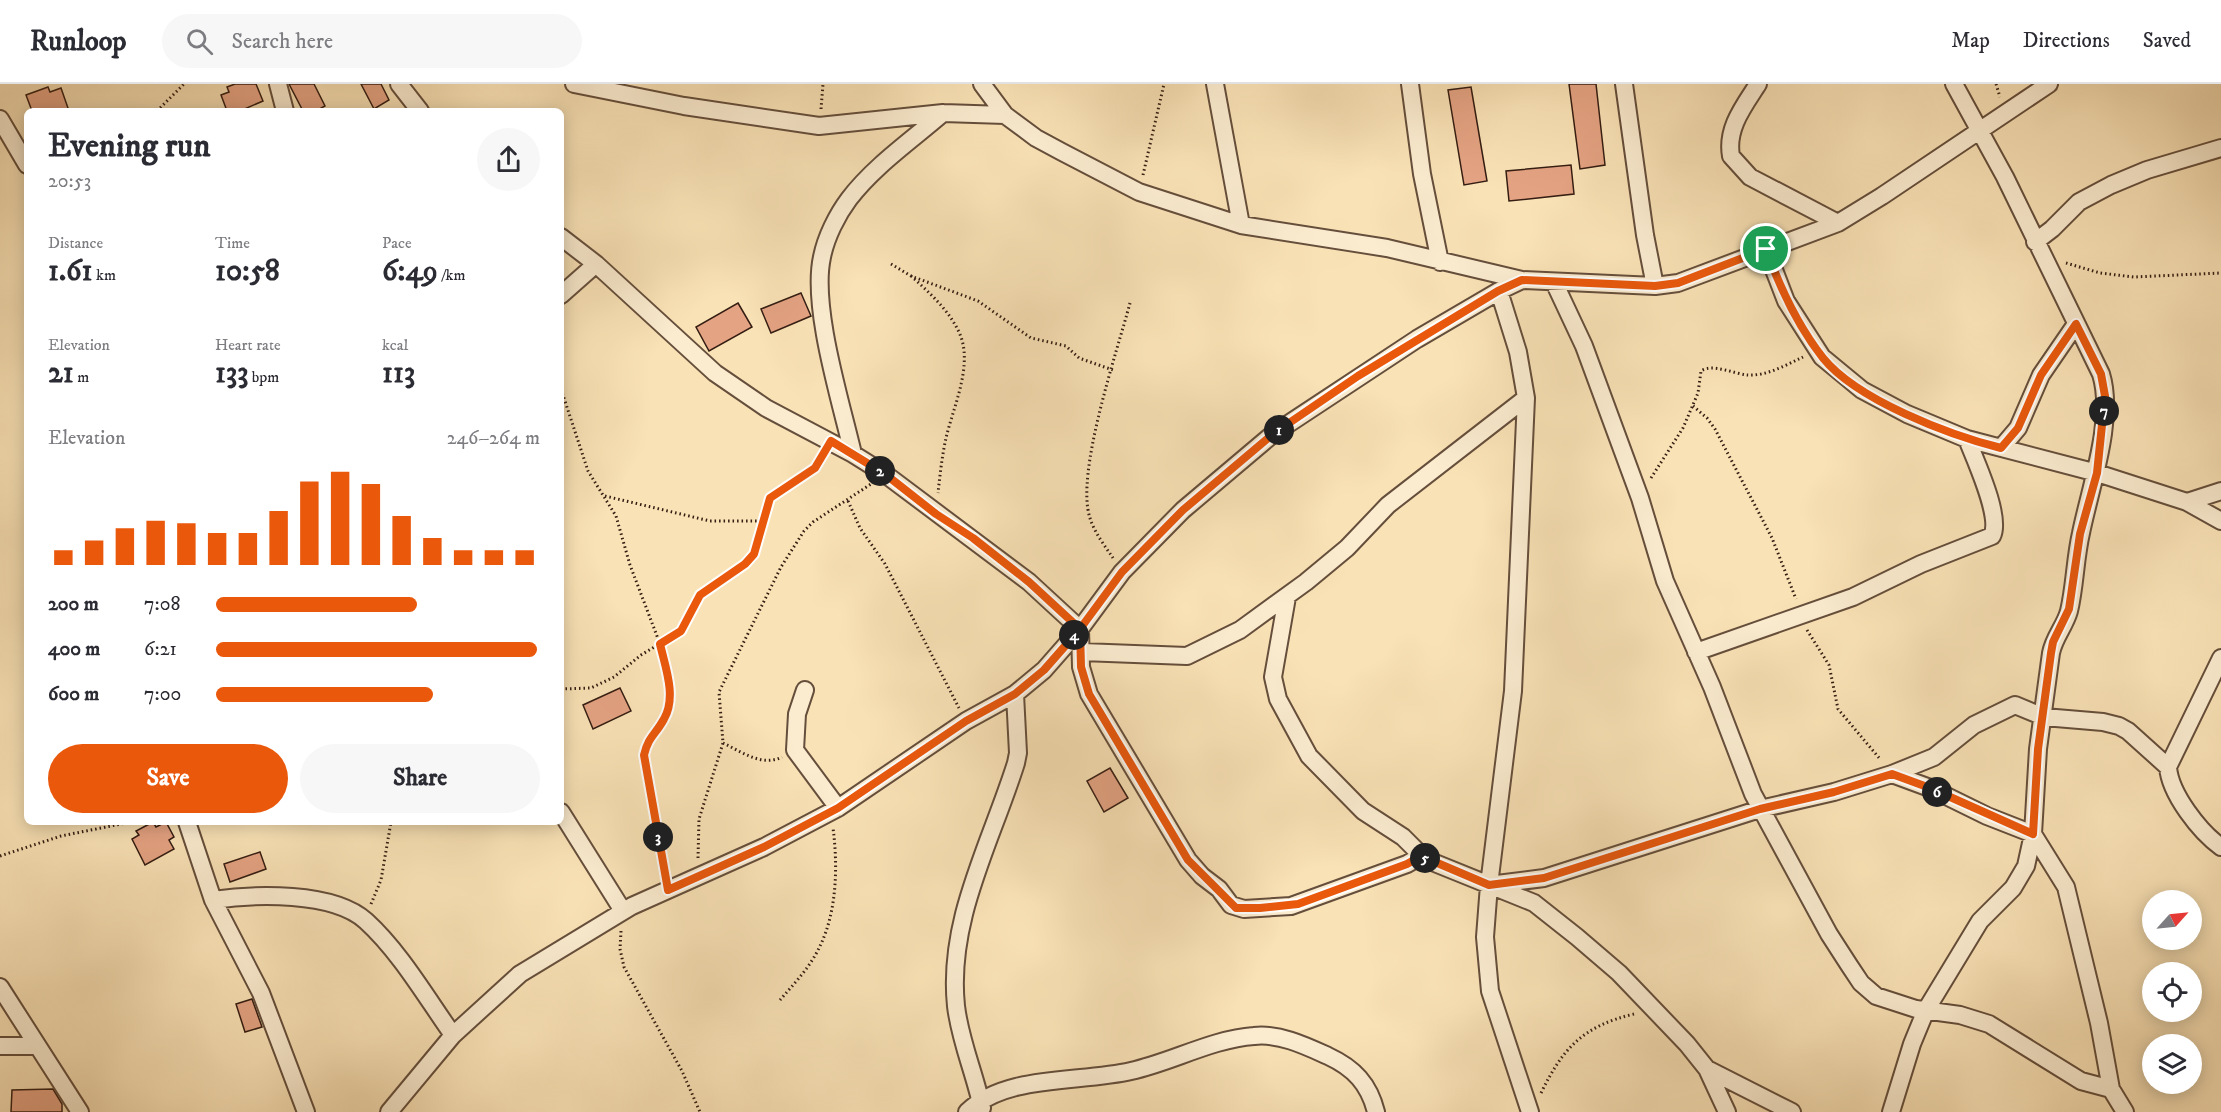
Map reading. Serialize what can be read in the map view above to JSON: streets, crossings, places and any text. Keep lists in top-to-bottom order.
{
  "north": "top right",
  "page": {
    "header": "Runloop",
    "search": "Search here",
    "nav": ["Map", "Directions", "Saved"],
    "heading": ["Evening run", "20:53"],
    "stats": [
      ["Distance", "1.61 km"],
      ["Time", "10:58"],
      ["Pace", "6:49 /km"],
      ["Elevation", "21 m"],
      ["Heart rate", "133 bpm"],
      ["kcal", "113"]
    ],
    "pins": [
      "7",
      "1",
      "2",
      "4",
      "6",
      "3",
      "5"
    ],
    "chart": ["Elevation", "246–264 m"],
    "list": [
      {
        "name": "200 m",
        "note": "7:08"
      },
      {
        "name": "400 m",
        "note": "6:21"
      },
      {
        "name": "600 m",
        "note": "7:00"
      }
    ],
    "buttons": ["Save", "Share"]
  }
}
